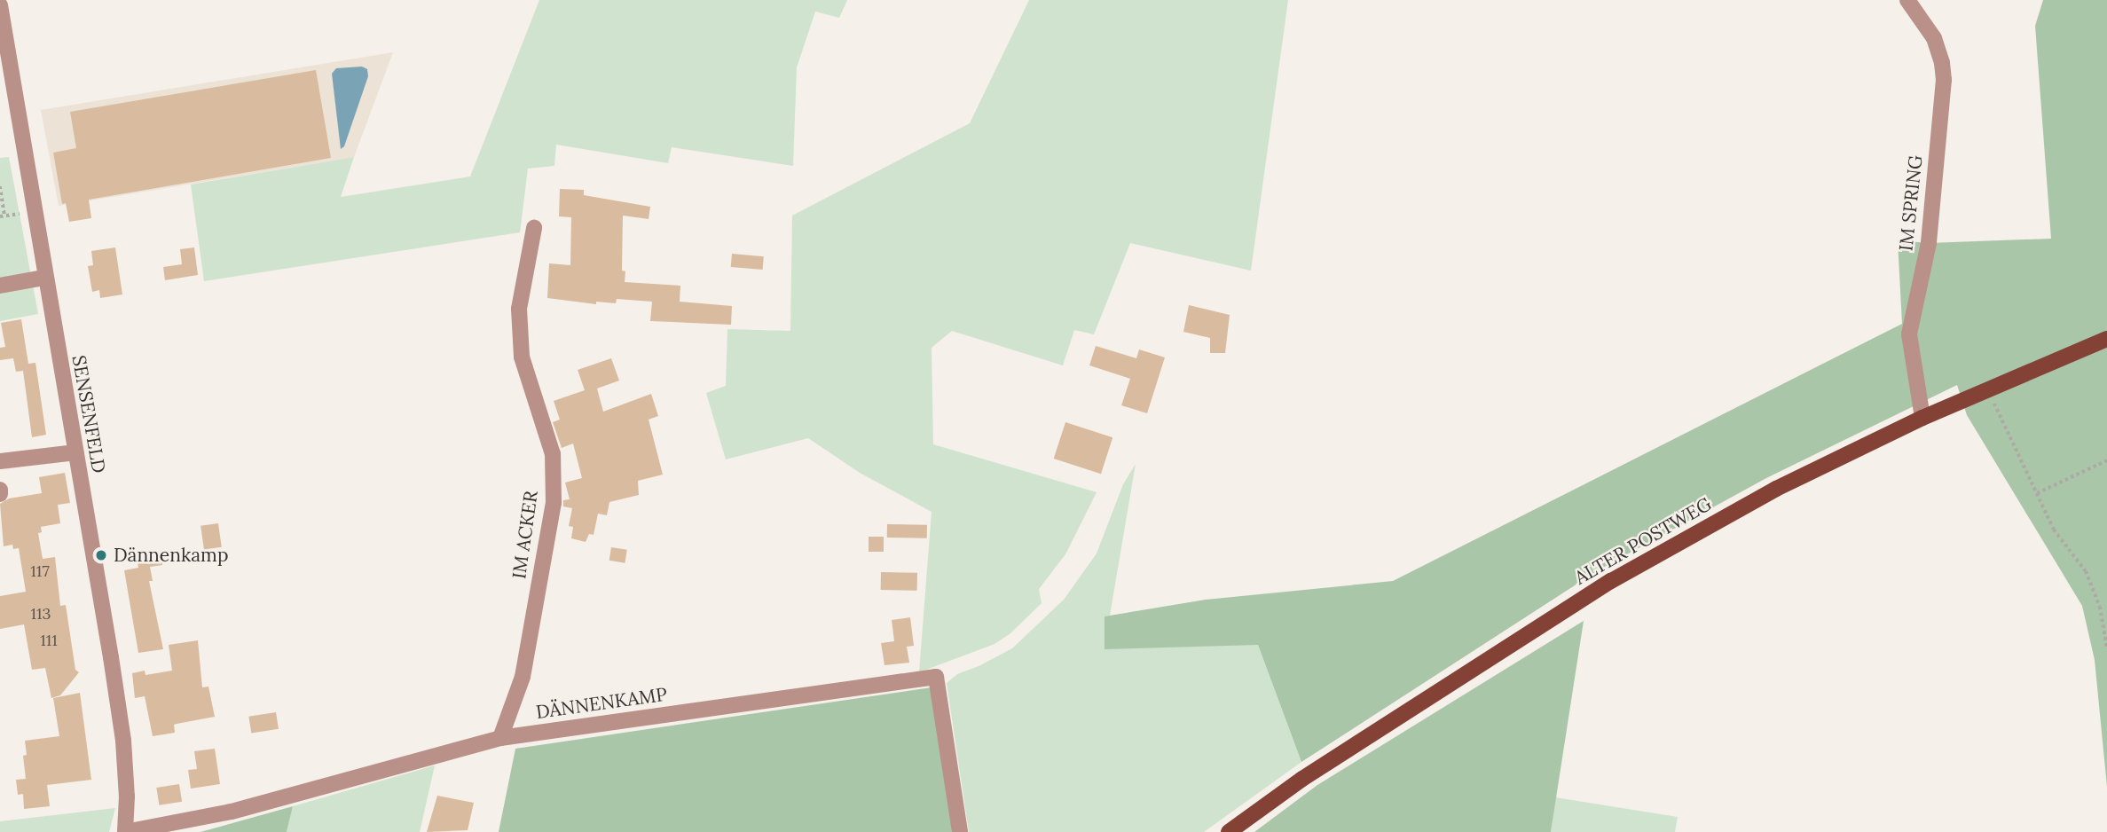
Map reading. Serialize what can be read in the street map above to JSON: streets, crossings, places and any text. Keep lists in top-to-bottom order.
{
  "streets": {
    "main road": ["ALTER POSTWEG"],
    "street": [
      "IM SPRING",
      "SENSENFELD",
      "IM ACKER",
      "DÄNNENKAMP"
    ]
  },
  "crossings": [
    ["IM SPRING", "ALTER POSTWEG"],
    ["SENSENFELD", "DÄNNENKAMP"],
    ["IM ACKER", "DÄNNENKAMP"]
  ],
  "places": ["Dännenkamp"],
  "house_numbers": ["117", "113", "111"]
}
